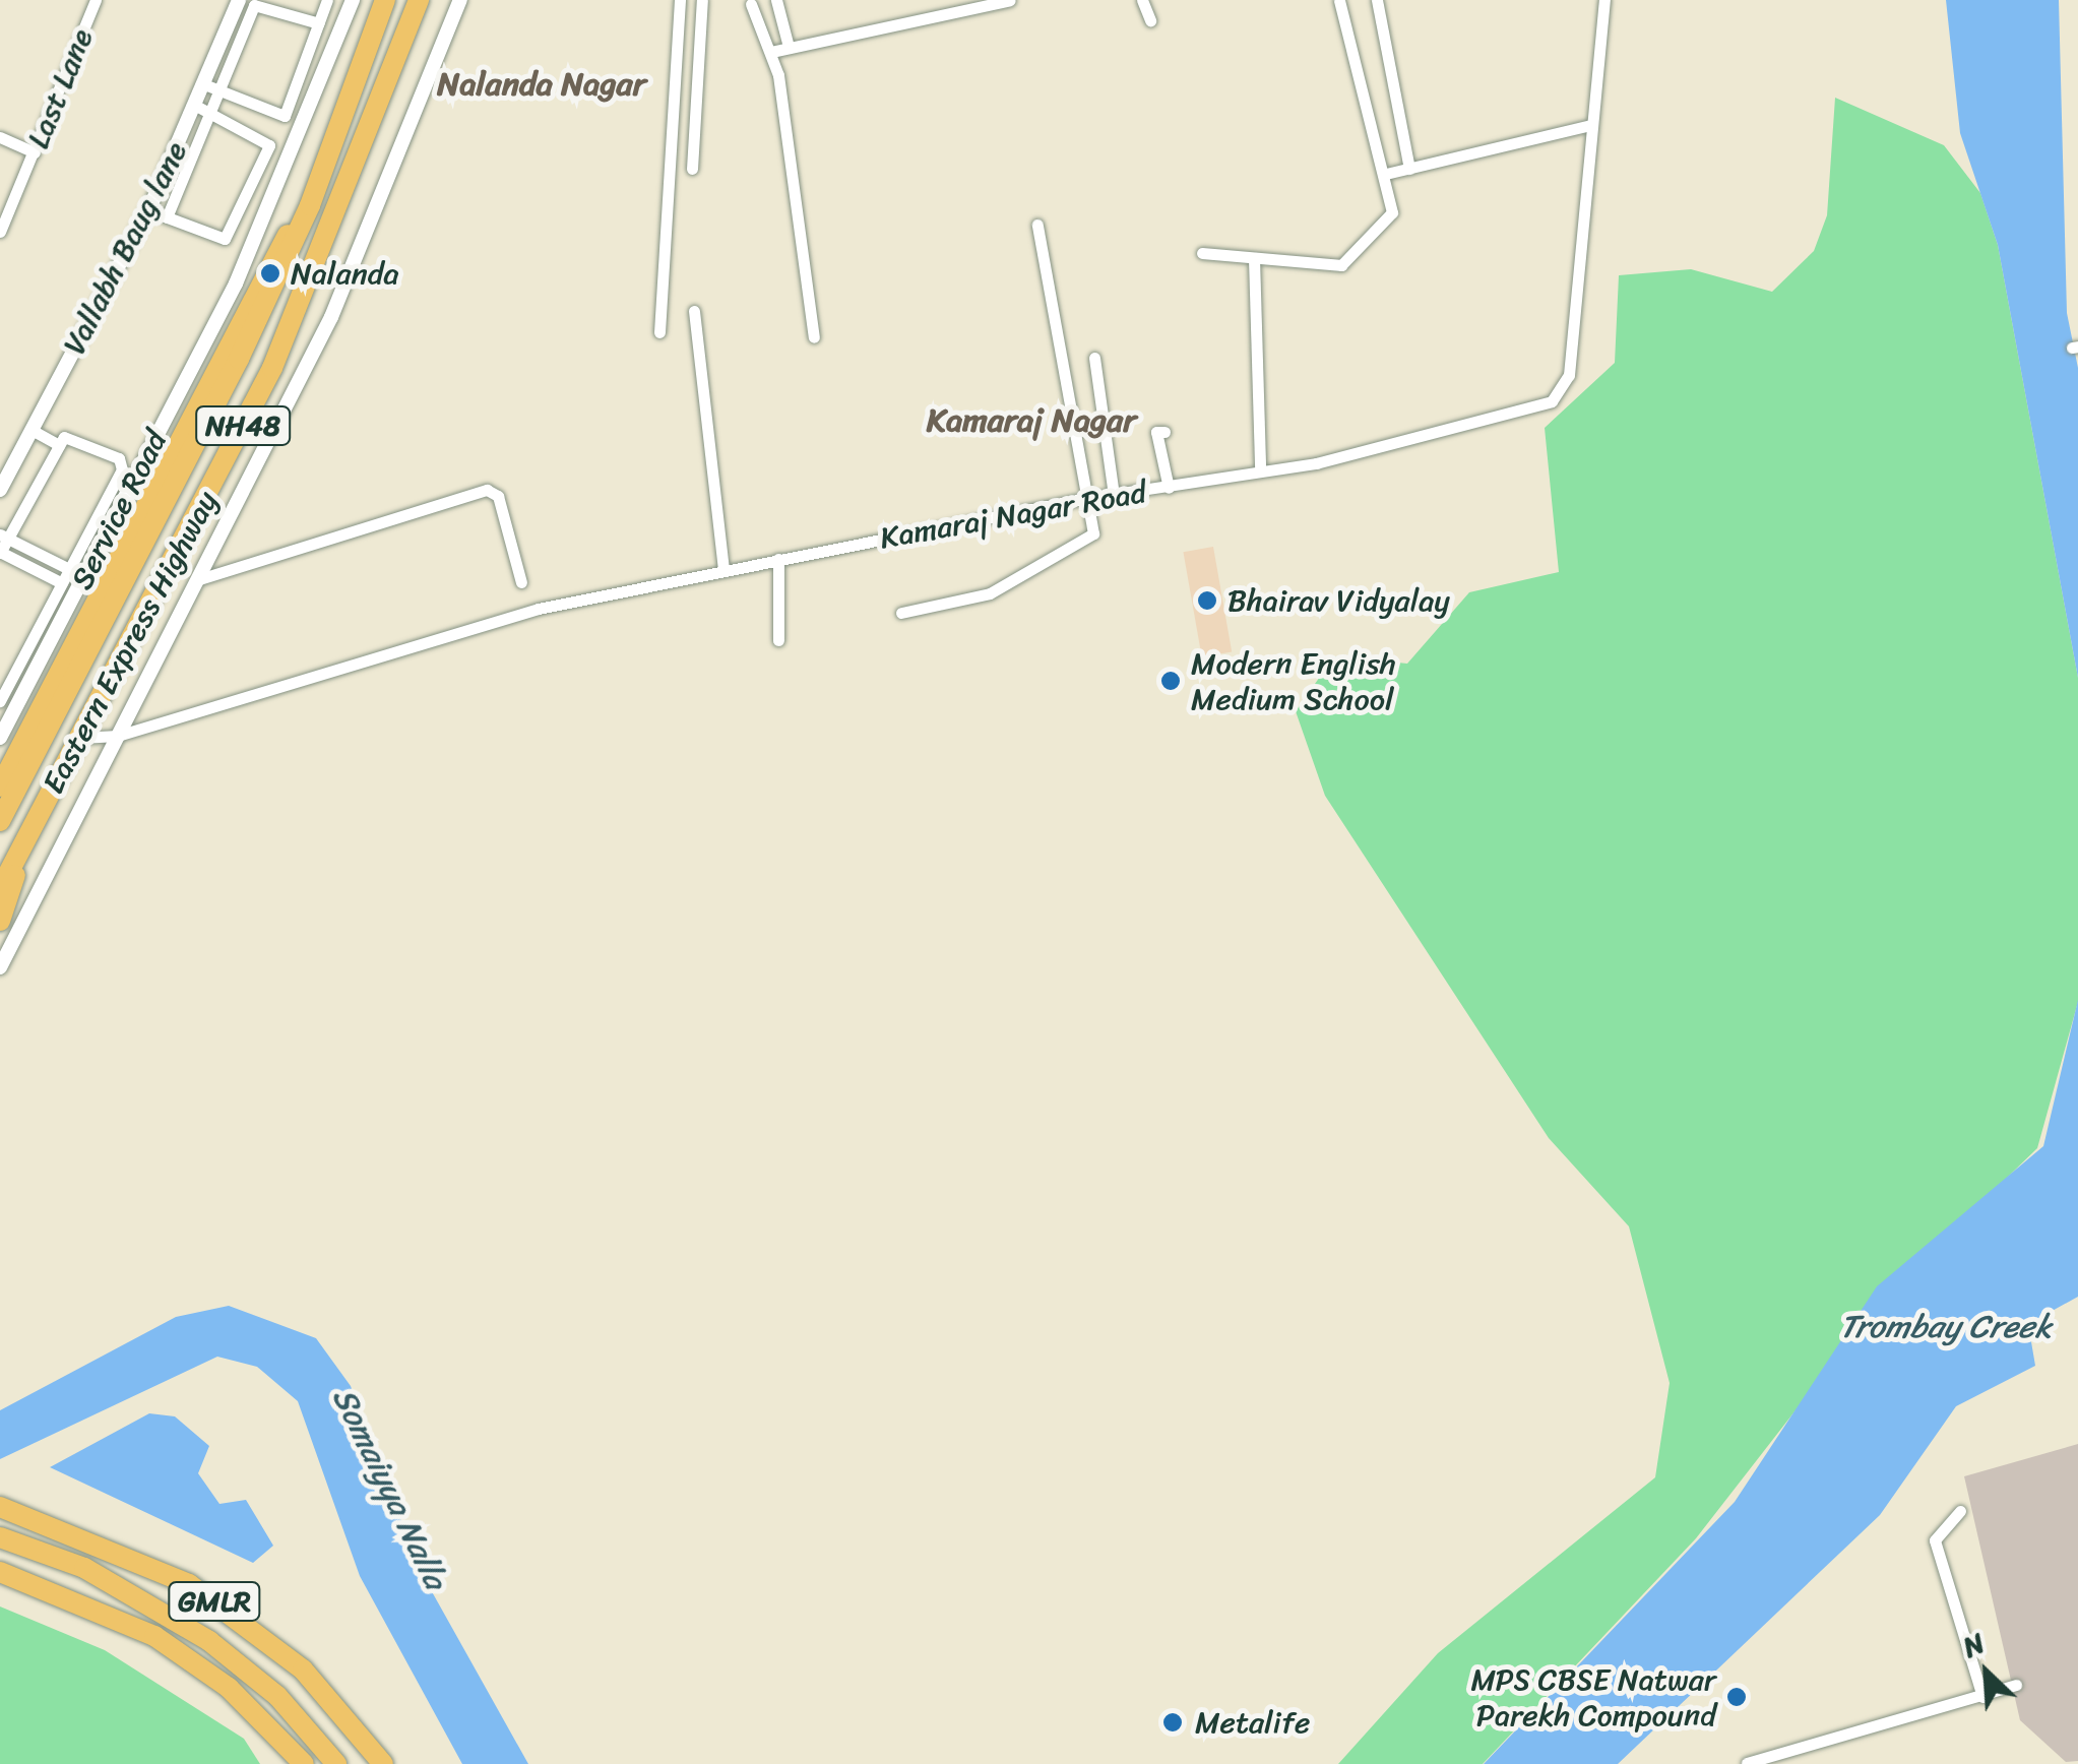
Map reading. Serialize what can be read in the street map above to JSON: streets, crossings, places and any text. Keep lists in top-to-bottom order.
{
  "streets": {
    "highway": ["NH48", "Eastern Express Highway", "GMLR"],
    "street": [
      "Last Lane",
      "Vallabh Baug lane",
      "Service Road",
      "Kamaraj Nagar Road"
    ]
  },
  "crossings": [
    ["NH48", "Eastern Express Highway"],
    ["Kamaraj Nagar Road", "Eastern Express Highway"]
  ],
  "districts": ["Nalanda Nagar", "Kamaraj Nagar"],
  "water": ["Trombay Creek", "Somaiyya Nalla"],
  "places": [
    "Nalanda",
    "Bhairav Vidyalay",
    "Modern English Medium School",
    "MPS CBSE Natwar Parekh Compound",
    "Metalife"
  ],
  "north": "top left"
}
